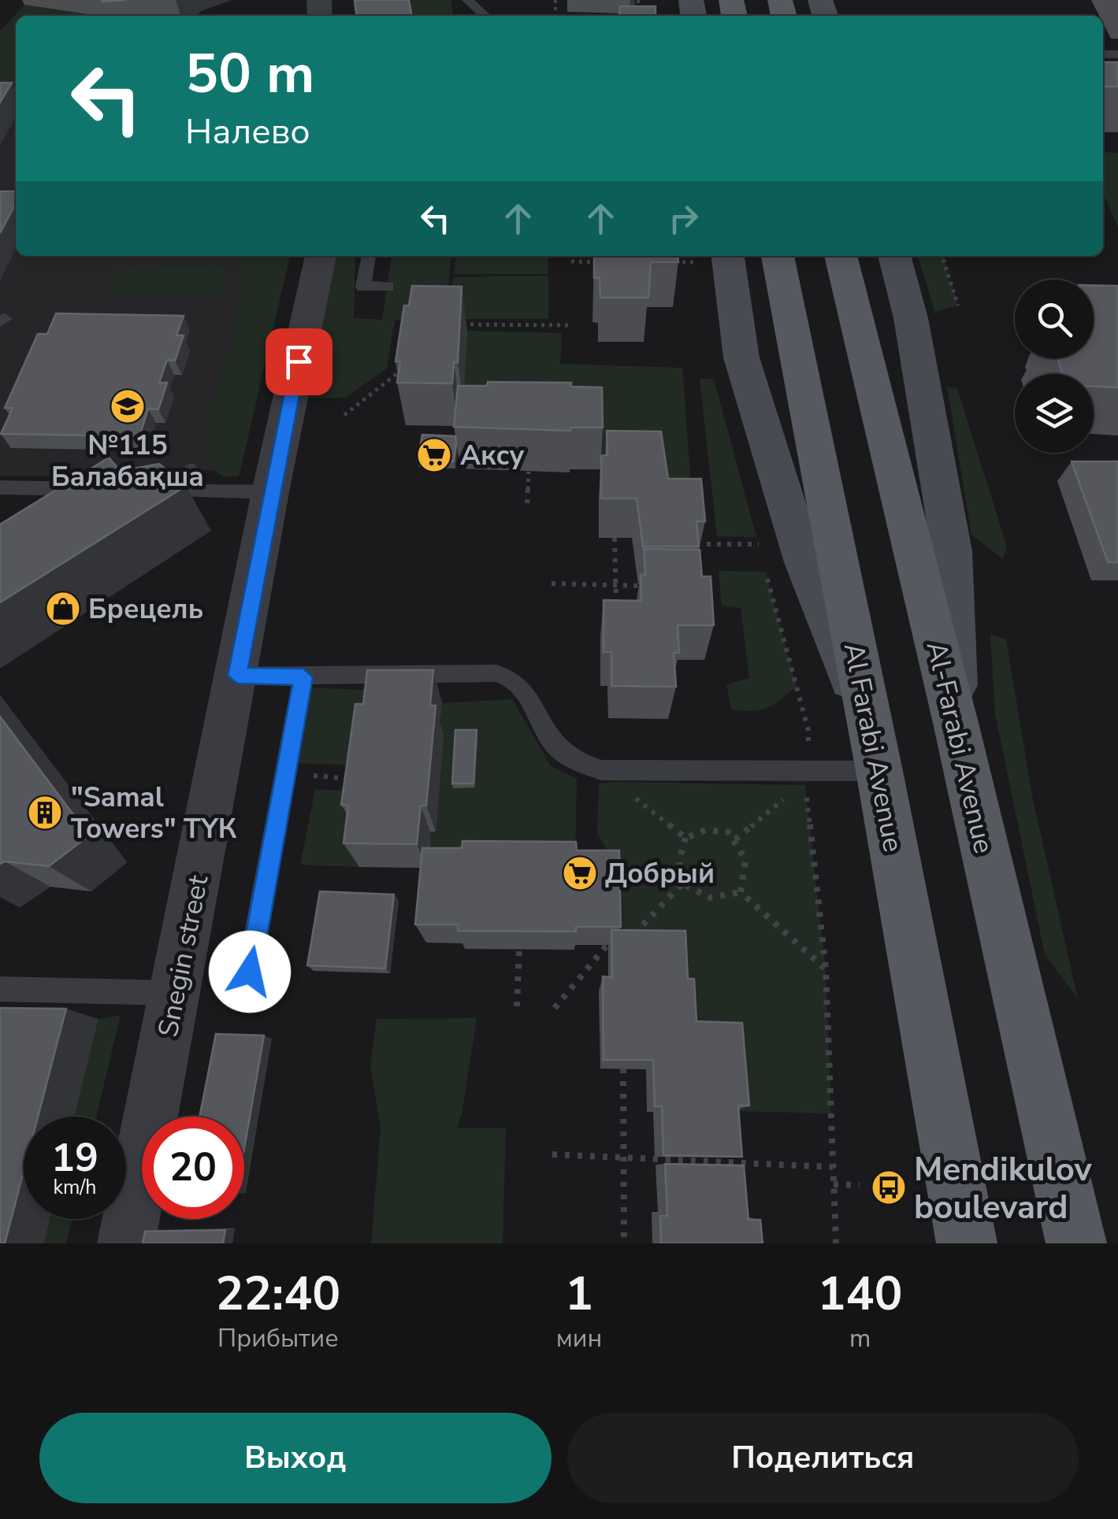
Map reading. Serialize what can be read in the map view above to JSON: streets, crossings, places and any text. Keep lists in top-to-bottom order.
{
  "streets": {
    "main road": ["Al Farabi Avenue", "Al-Farabi Avenue"],
    "street": ["Snegin street"]
  },
  "places": {
    "school or university": ["№115 Балабақша"],
    "supermarket": ["Аксу", "Добрый"],
    "shop": ["Брецель"],
    "building": ["\"Samal Towers\" ТҮК"],
    "bus stop": ["Mendikulov boulevard"]
  },
  "page": {
    "turn": ["50 m", "Налево"],
    "speed": "19 km/h",
    "limit": "20",
    "eta": [
      "22:40",
      "Прибытие",
      "1",
      "мин",
      "140",
      "m"
    ],
    "buttons": ["Выход", "Поделиться"]
  }
}
